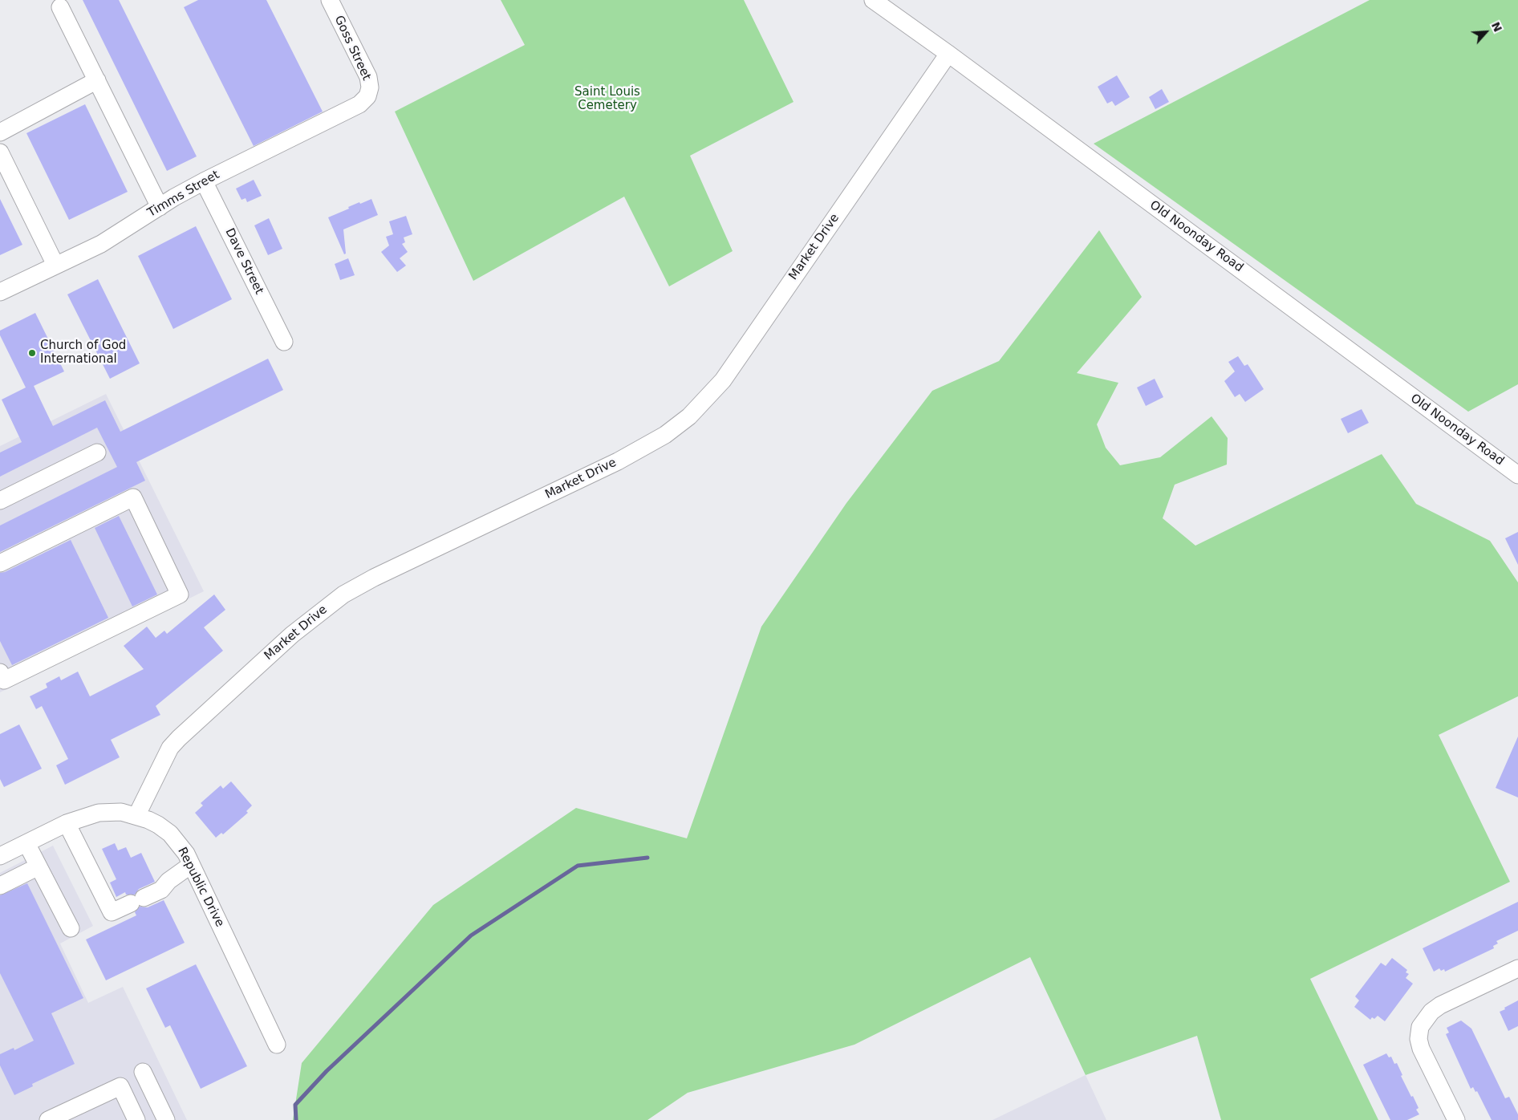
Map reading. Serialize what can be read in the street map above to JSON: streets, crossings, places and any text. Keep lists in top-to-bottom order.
{
  "streets": {
    "street": [
      "Goss Street",
      "Timms Street",
      "Old Noonday Road",
      "Market Drive",
      "Dave Street",
      "Republic Drive"
    ]
  },
  "crossings": [
    ["Goss Street", "Timms Street"],
    ["Timms Street", "Dave Street"],
    ["Old Noonday Road", "Market Drive"],
    ["Market Drive", "Republic Drive"]
  ],
  "parks": ["Saint Louis Cemetery"],
  "places": ["Church of God International"],
  "north": "top right"
}
